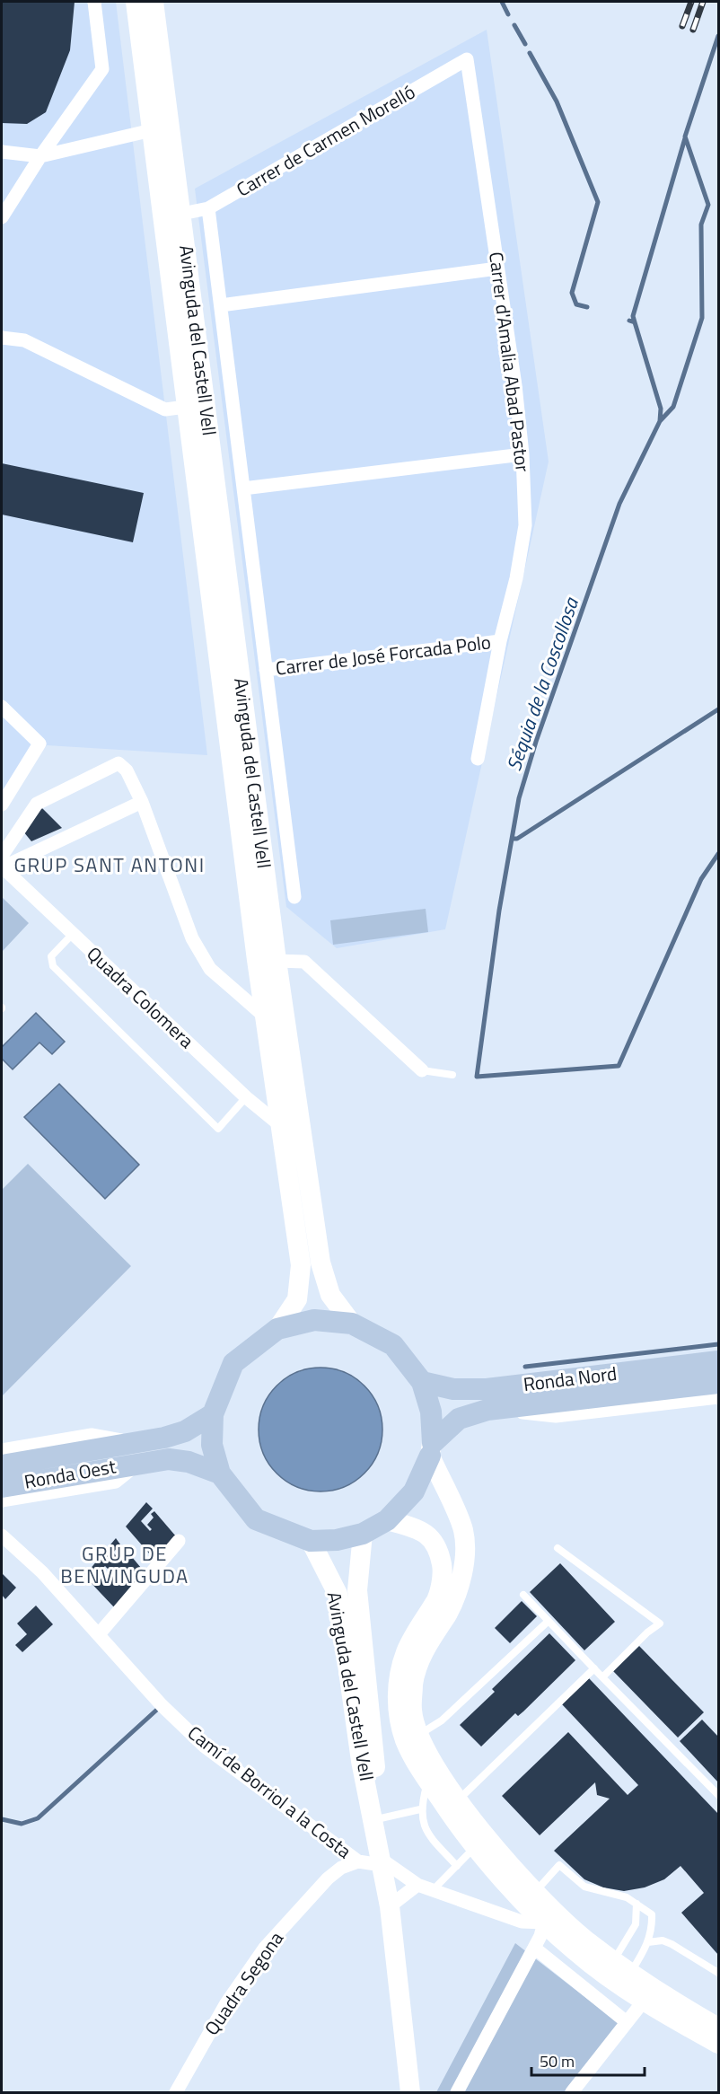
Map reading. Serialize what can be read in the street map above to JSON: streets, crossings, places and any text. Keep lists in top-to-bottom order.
{
  "streets": {
    "main road": ["Avinguda del Castell Vell", "Ronda Nord", "Ronda Oest"],
    "street": [
      "Carrer de Carmen Morelló",
      "Carrer d'Amalia Abad Pastor",
      "Carrer de José Forcada Polo",
      "Quadra Colomera",
      "Camí de Borriol a la Costa",
      "Quadra Segona"
    ]
  },
  "crossings": [
    ["Carrer de Carmen Morelló", "Avinguda del Castell Vell"],
    ["Carrer de Carmen Morelló", "Carrer d'Amalia Abad Pastor"],
    ["Avinguda del Castell Vell", "Carrer de José Forcada Polo"],
    ["Avinguda del Castell Vell", "Quadra Colomera"],
    ["Carrer d'Amalia Abad Pastor", "Carrer de José Forcada Polo"],
    ["Camí de Borriol a la Costa", "Quadra Segona"]
  ],
  "districts": ["GRUP SANT ANTONI", "GRUP DE BENVINGUDA"],
  "water": ["Séquia de la Coscollosa"],
  "scale_bar": "50 m"
}
